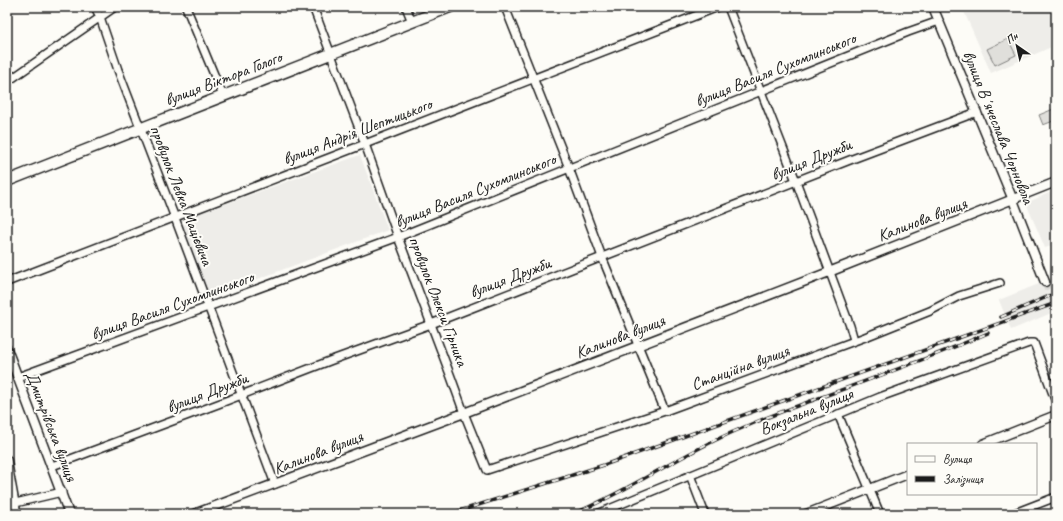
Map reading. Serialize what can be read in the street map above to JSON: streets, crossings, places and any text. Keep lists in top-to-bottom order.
{
  "streets": {
    "main road": ["вулиця Віктора Голого"],
    "street": [
      "вулиця Василя Сухомлинського",
      "вулиця Вʼячеслава Чорновола",
      "вулиця Андрія Шептицького",
      "вулиця Дружби",
      "провулок Левка Мацієвича",
      "Калинова вулиця",
      "провулок Олекси Гірника",
      "Станційна вулиця",
      "Вокзальна вулиця",
      "Дмитрівська вулиця"
    ]
  },
  "crossings": [
    ["вулиця Василя Сухомлинського", "вулиця Вʼячеслава Чорновола"],
    ["вулиця Василя Сухомлинського", "провулок Левка Мацієвича"],
    ["вулиця Василя Сухомлинського", "провулок Олекси Гірника"],
    ["вулиця Василя Сухомлинського", "Дмитрівська вулиця"],
    ["вулиця Віктора Голого", "провулок Левка Мацієвича"],
    ["вулиця Віктора Голого", "провулок Олекси Гірника"],
    ["вулиця Вʼячеслава Чорновола", "вулиця Дружби"],
    ["вулиця Вʼячеслава Чорновола", "Калинова вулиця"],
    ["вулиця Андрія Шептицького", "провулок Левка Мацієвича"],
    ["вулиця Андрія Шептицького", "провулок Олекси Гірника"],
    ["вулиця Дружби", "провулок Левка Мацієвича"],
    ["вулиця Дружби", "провулок Олекси Гірника"],
    ["вулиця Дружби", "Дмитрівська вулиця"],
    ["провулок Левка Мацієвича", "Калинова вулиця"],
    ["Калинова вулиця", "провулок Олекси Гірника"],
    ["провулок Олекси Гірника", "Станційна вулиця"]
  ],
  "legend": ["Вулиця", "Залізниця"],
  "north": "top left"
}
